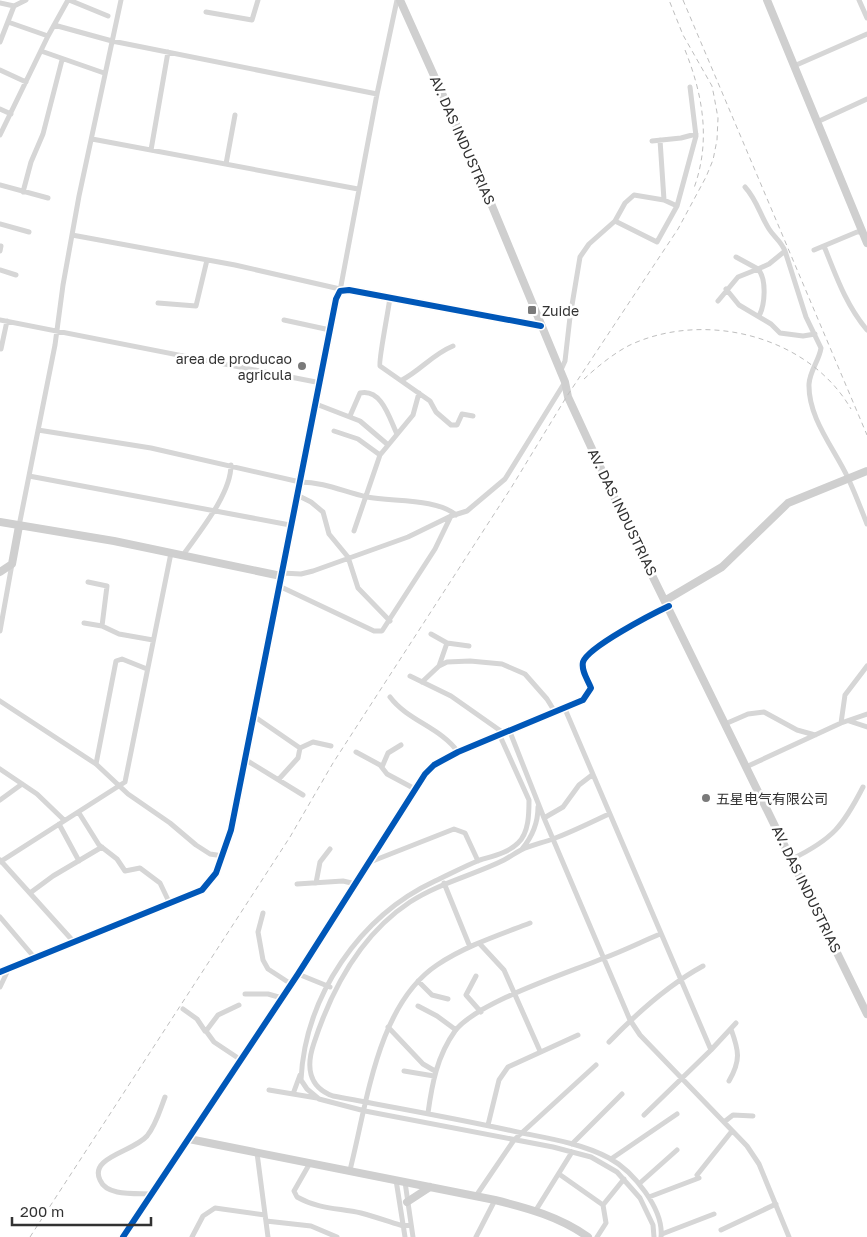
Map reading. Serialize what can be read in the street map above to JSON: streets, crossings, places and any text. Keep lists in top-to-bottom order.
{
  "streets": {
    "street": ["AV. DAS INDUSTRIAS"]
  },
  "places": {
    "transit": ["Zuide"],
    "other": ["area de producao agricula", "五星电气有限公司"]
  },
  "scale_bar": "200 m"
}
